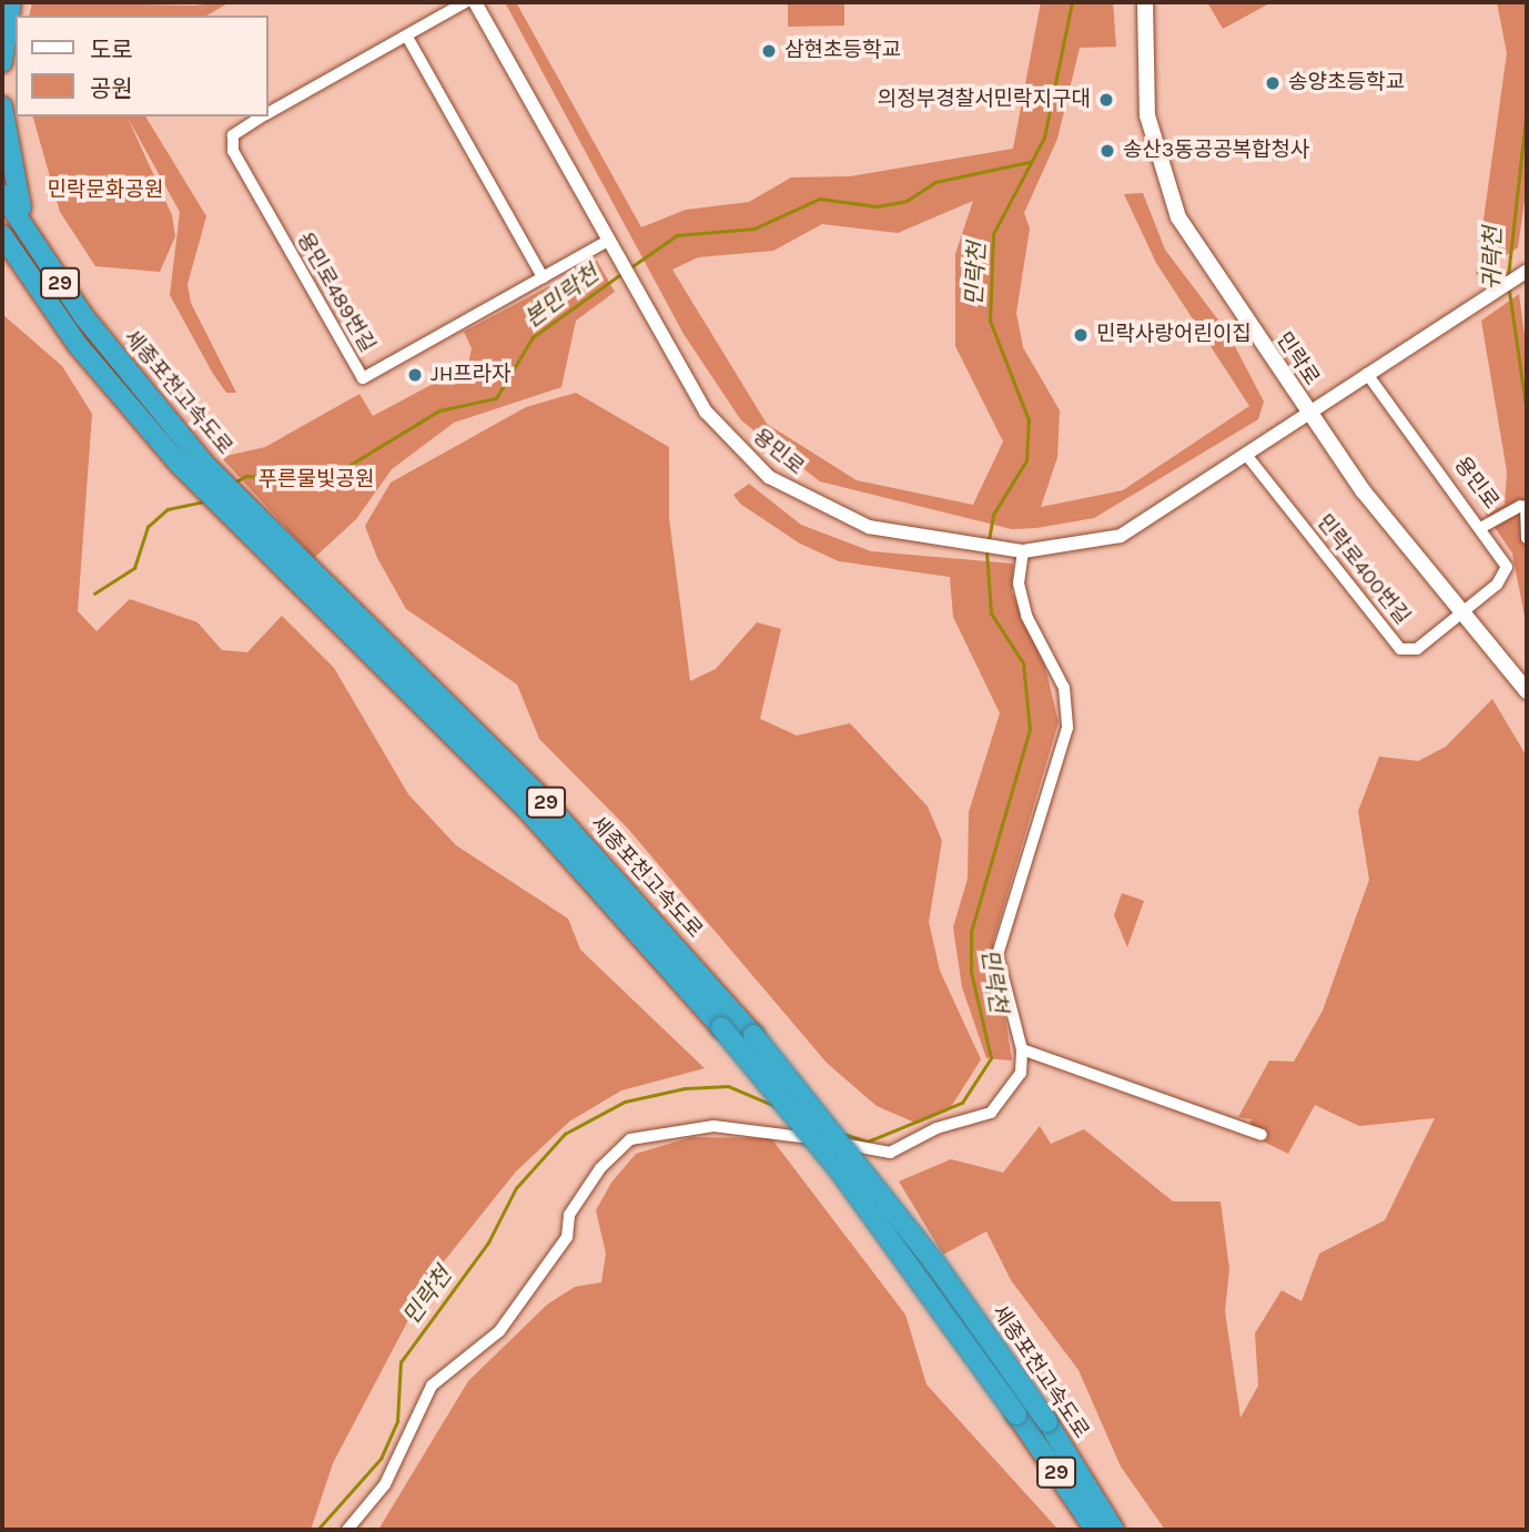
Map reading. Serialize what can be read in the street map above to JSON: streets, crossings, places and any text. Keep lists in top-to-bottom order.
{
  "streets": {
    "highway": ["29", "세종포천고속도로"],
    "main road": ["민락로"],
    "street": ["용민로489번길", "용민로", "민락로400번길"]
  },
  "crossings": [
    ["용민로489번길", "용민로"],
    ["민락로", "용민로"],
    ["민락로", "민락로400번길"],
    ["용민로", "민락로400번길"]
  ],
  "water": ["귀락천", "민락천", "본민락천"],
  "parks": ["민락문화공원", "푸른물빛공원"],
  "places": [
    "삼현초등학교",
    "송양초등학교",
    "의정부경찰서민락지구대",
    "송산3동공공복합청사",
    "민락사랑어린이집",
    "JH프라자"
  ],
  "legend": ["도로", "공원"]
}
